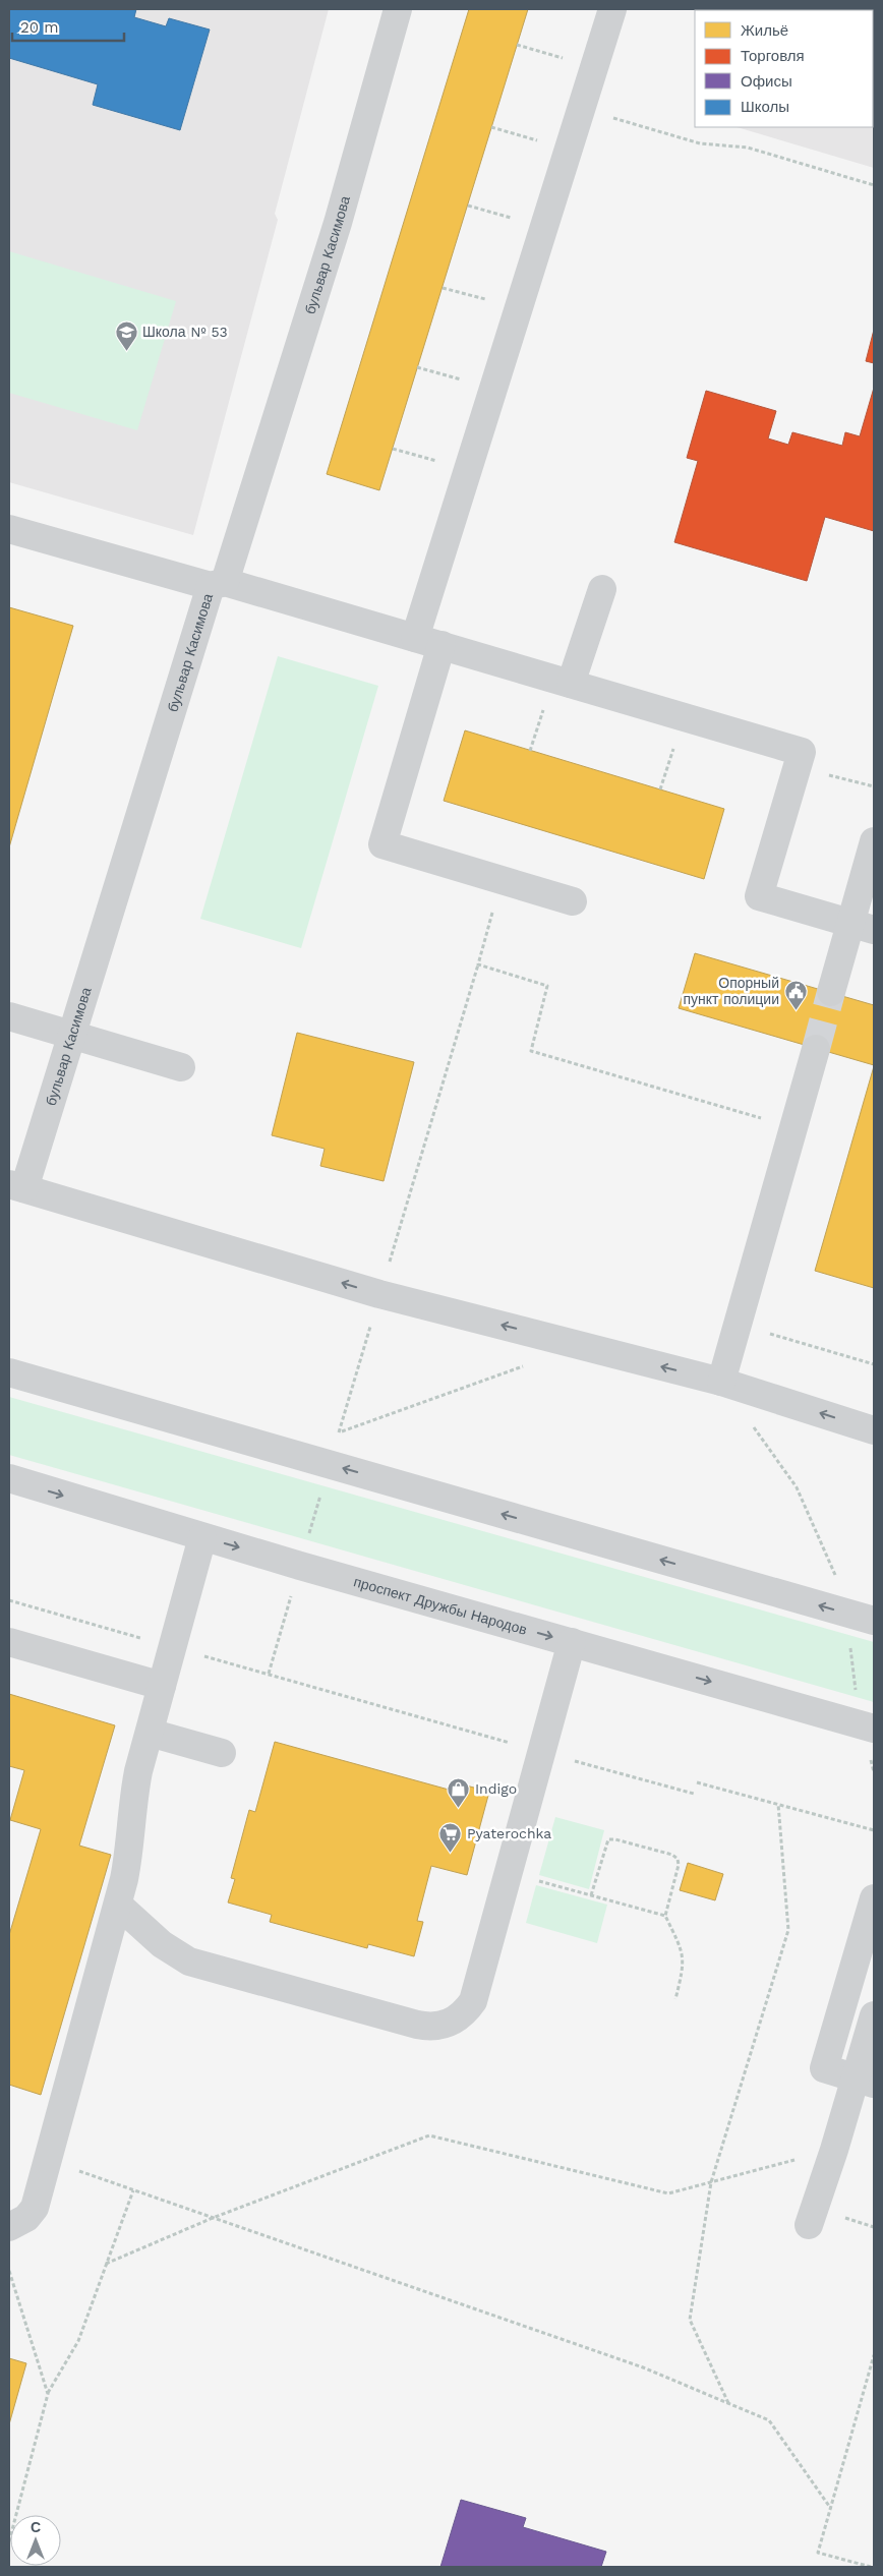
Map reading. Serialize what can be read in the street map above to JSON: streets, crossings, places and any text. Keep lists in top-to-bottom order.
{
  "streets": {
    "street": ["бульвар Касимова", "проспект Дружбы Народов"]
  },
  "places": {
    "school or university": ["Школа № 53"],
    "public building": ["Опорный пункт полиции"],
    "shop": ["Indigo"],
    "supermarket": ["Pyaterochka"]
  },
  "legend": [
    "Жильё",
    "Торговля",
    "Офисы",
    "Школы"
  ],
  "scale_bar": "20 m",
  "north": "top"
}
